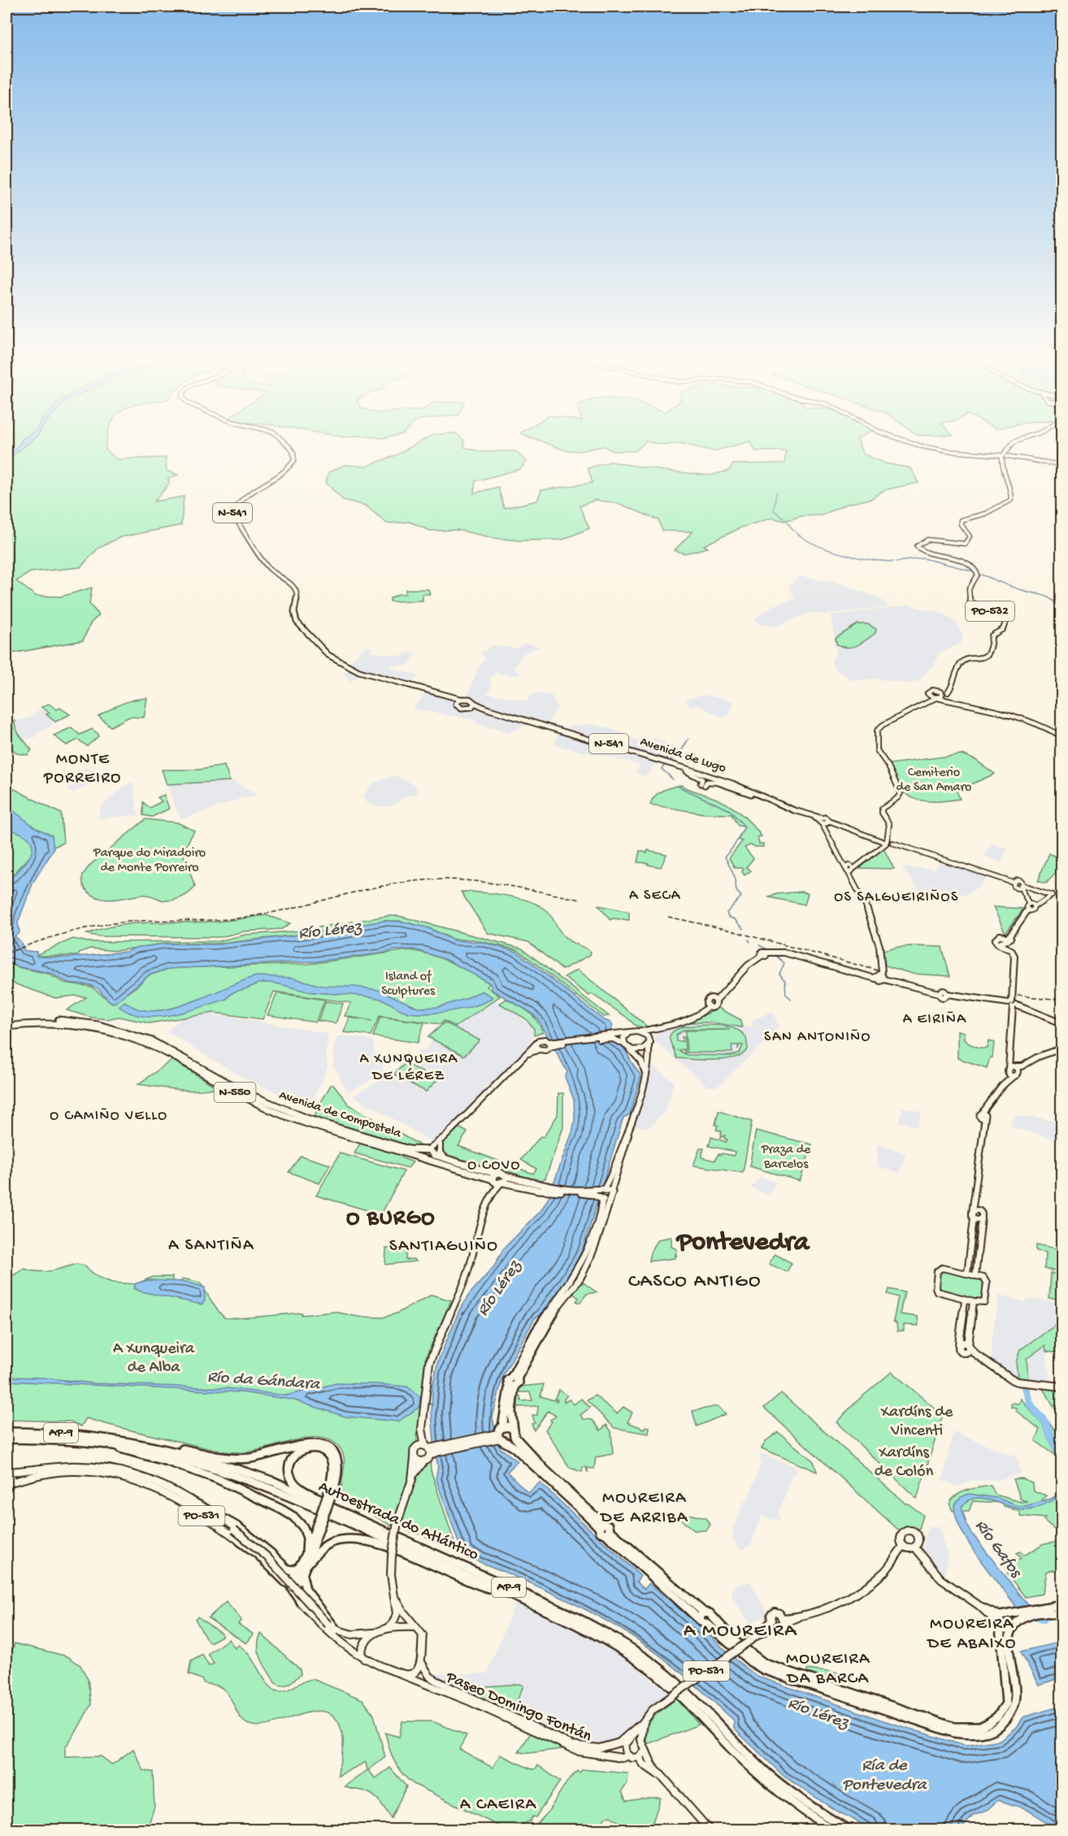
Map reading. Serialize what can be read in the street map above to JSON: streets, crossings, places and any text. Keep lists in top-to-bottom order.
{
  "streets": {
    "highway": [
      "N-541",
      "Avenida de Lugo",
      "N-550",
      "Avenida de Compostela",
      "AP-9",
      "Autoestrada do Atlántico"
    ],
    "main road": ["PO-532", "PO-531", "Paseo Domingo Fontán"]
  },
  "crossings": [
    ["N-541", "Avenida de Lugo"],
    ["N-550", "Avenida de Compostela"],
    ["PO-531", "Paseo Domingo Fontán"]
  ],
  "districts": [
    "MONTE PORREIRO",
    "A SECA",
    "OS SALGUEIRIÑOS",
    "A EIRIÑA",
    "SAN ANTONIÑO",
    "A XUNQUEIRA DE LÉREZ",
    "O CAMIÑO VELLO",
    "O COVO",
    "O BURGO",
    "Pontevedra",
    "A SANTIÑA",
    "SANTIAGUIÑO",
    "CASCO ANTIGO",
    "MOUREIRA DE ARRIBA",
    "MOUREIRA DE ABAIXO",
    "A MOUREIRA",
    "MOUREIRA DA BARCA",
    "A CAEIRA"
  ],
  "water": [
    "Río Lérez",
    "Río da Gándara",
    "Río Gafos",
    "Ría de Pontevedra"
  ],
  "parks": [
    "Cemiterio de San Amaro",
    "Parque do Miradoiro de Monte Porreiro",
    "Island of Sculptures",
    "Praza de Barcelos",
    "A Xunqueira de Alba",
    "Xardíns de Vincenti",
    "Xardíns de Colón"
  ]
}
